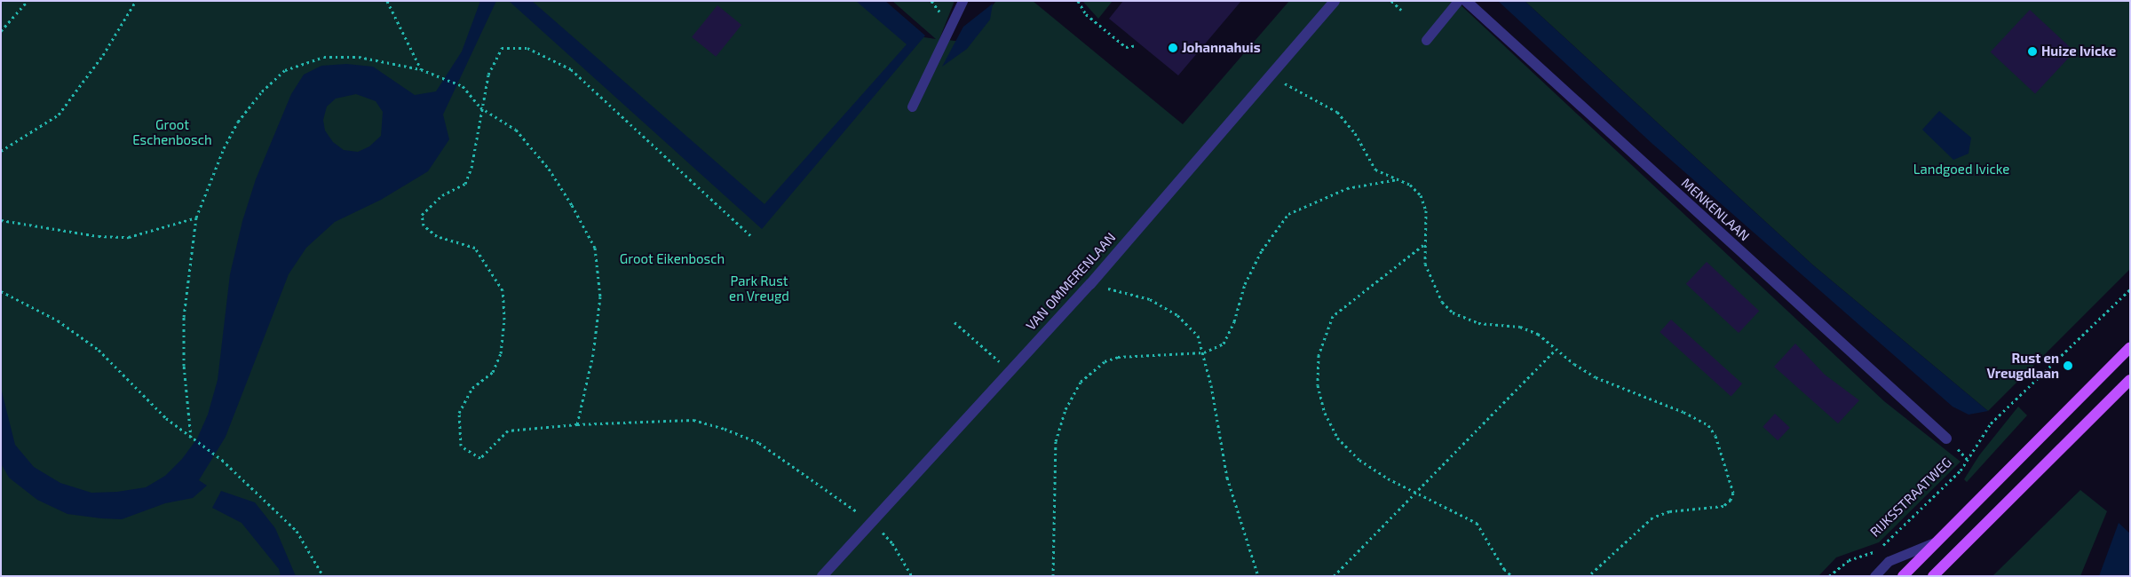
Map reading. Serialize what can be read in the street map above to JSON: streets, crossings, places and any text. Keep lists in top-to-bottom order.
{
  "streets": {
    "street": ["MENKENLAAN", "VAN OMMERENLAAN"],
    "path": ["RIJKSSTRAATWEG"]
  },
  "parks": [
    "Groot Eschenbosch",
    "Landgoed Ivicke",
    "Groot Eikenbosch",
    "Park Rust en Vreugd"
  ],
  "places": ["Johannahuis", "Huize Ivicke", "Rust en Vreugdlaan"]
}
